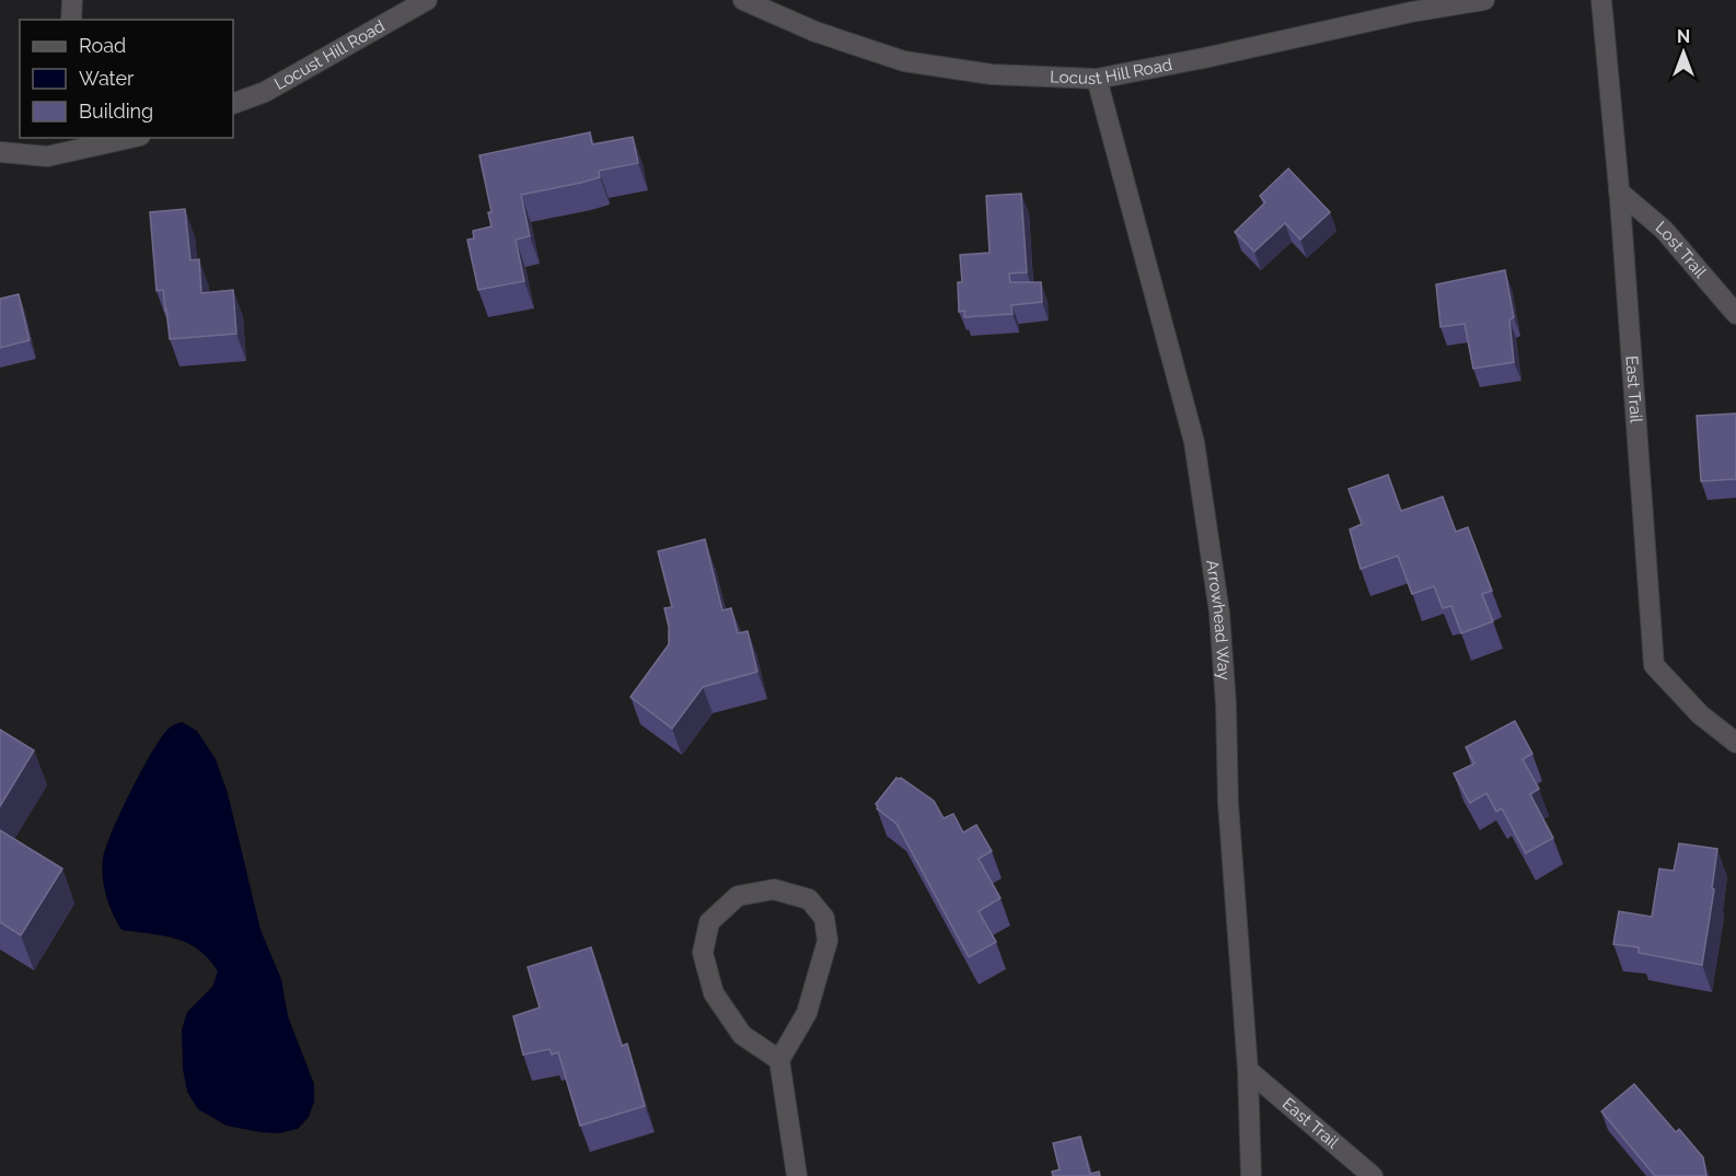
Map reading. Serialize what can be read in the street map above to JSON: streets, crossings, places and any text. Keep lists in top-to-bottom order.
{
  "streets": {
    "street": [
      "Locust Hill Road",
      "Lost Trail",
      "East Trail",
      "Arrowhead Way"
    ]
  },
  "crossings": [
    ["Locust Hill Road", "Arrowhead Way"],
    ["Lost Trail", "East Trail"],
    ["East Trail", "Arrowhead Way"]
  ],
  "legend": ["Road", "Water", "Building"],
  "north": "top"
}
